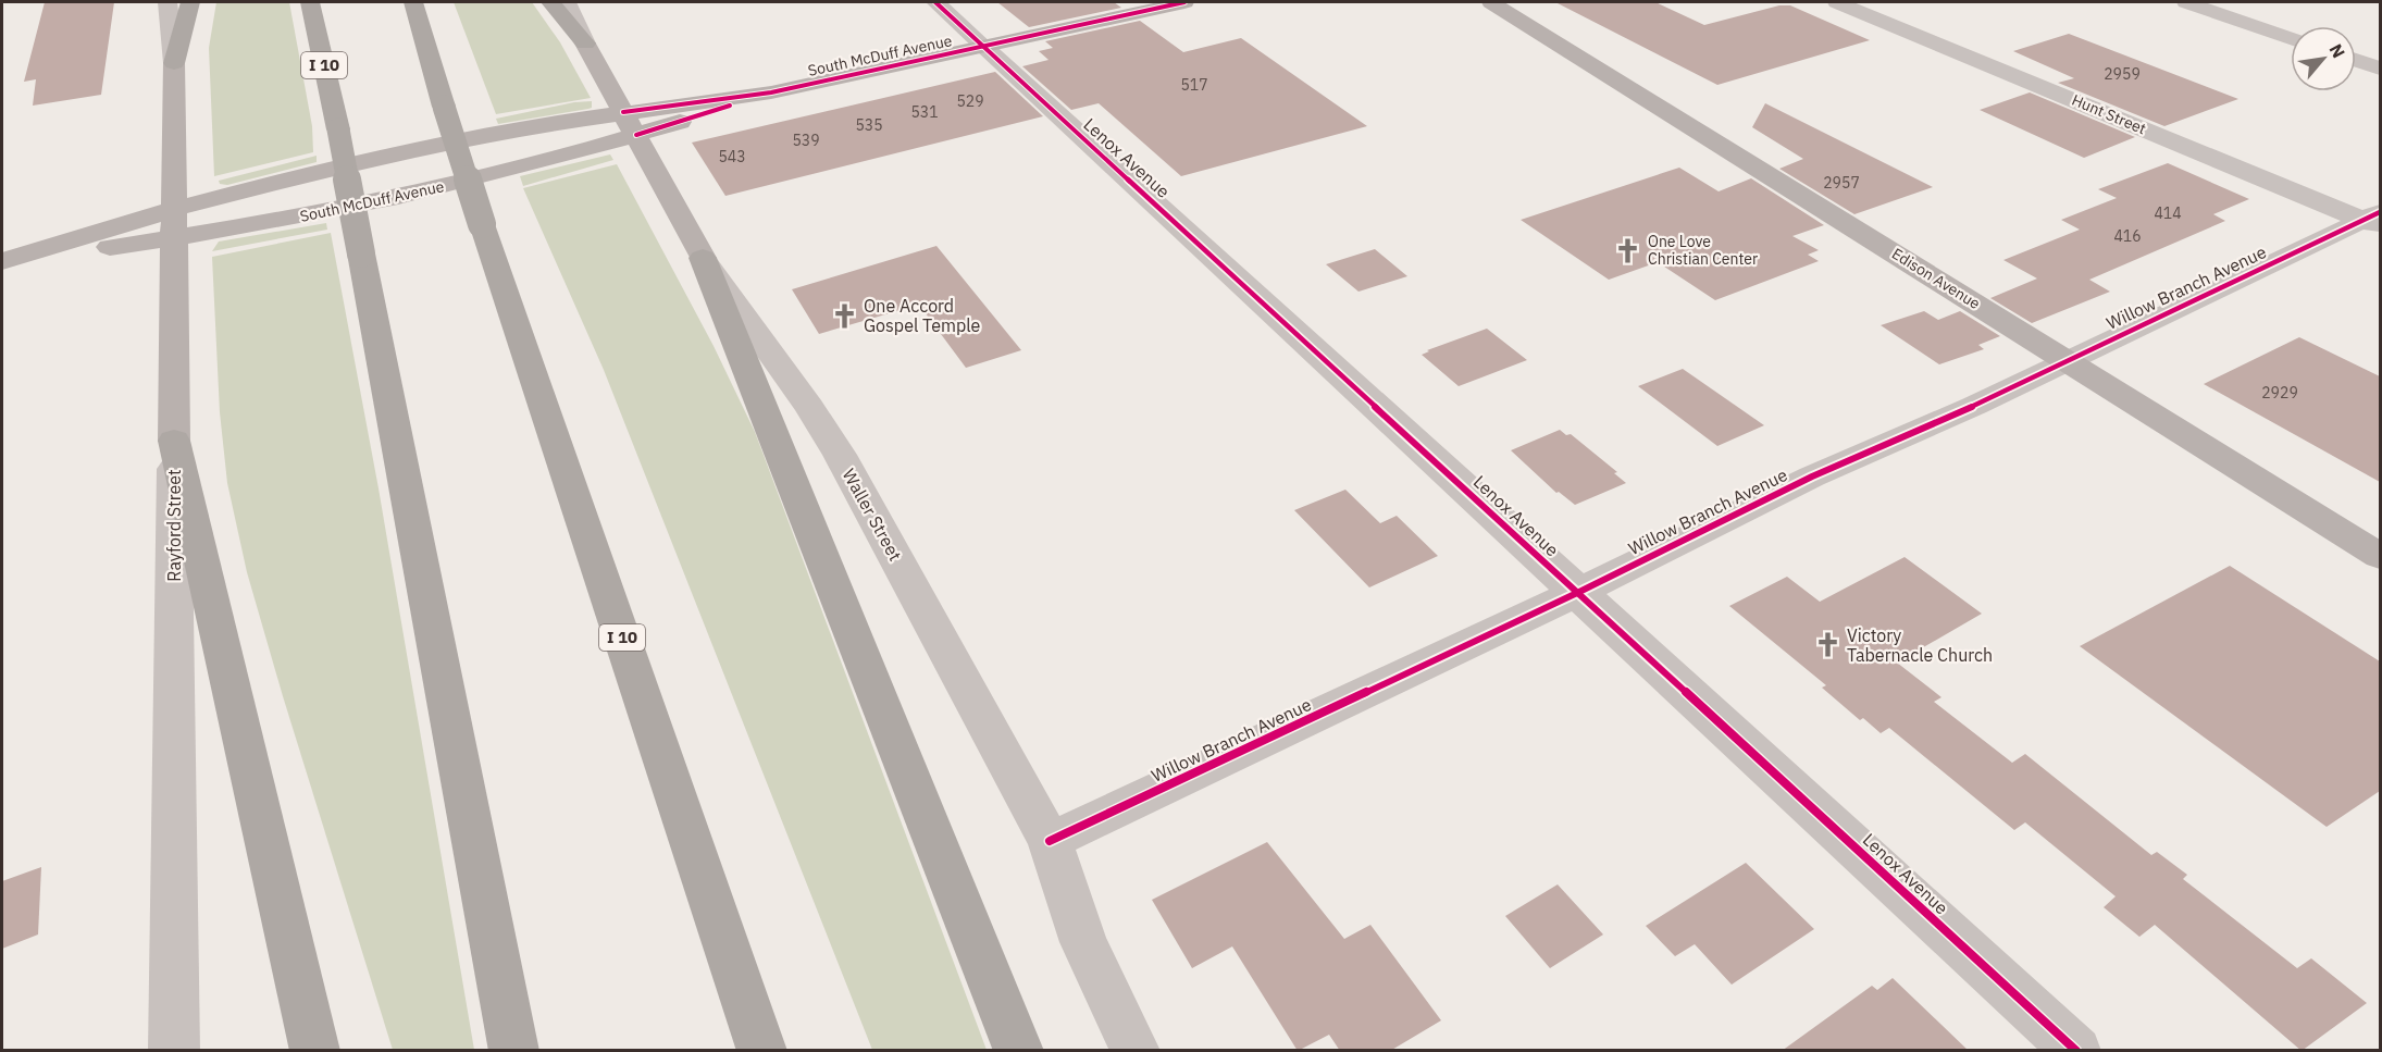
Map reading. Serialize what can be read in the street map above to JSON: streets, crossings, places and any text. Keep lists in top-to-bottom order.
{
  "streets": {
    "highway": ["I 10"],
    "main road": [
      "South McDuff Avenue",
      "Edison Avenue",
      "Waller Street",
      "Rayford Street"
    ],
    "street": ["Hunt Street", "Lenox Avenue", "Willow Branch Avenue"]
  },
  "crossings": [
    ["South McDuff Avenue", "Lenox Avenue"],
    ["South McDuff Avenue", "Waller Street"],
    ["South McDuff Avenue", "Rayford Street"],
    ["Hunt Street", "Willow Branch Avenue"],
    ["Lenox Avenue", "Willow Branch Avenue"],
    ["Edison Avenue", "Willow Branch Avenue"],
    ["Willow Branch Avenue", "Waller Street"]
  ],
  "places": {
    "church": ["One Love Christian Center", "One Accord Gospel Temple", "Victory Tabernacle Church"]
  },
  "house_numbers": [
    "2959",
    "517",
    "529",
    "531",
    "535",
    "539",
    "543",
    "2957",
    "414",
    "416",
    "2929"
  ],
  "north": "top right"
}
